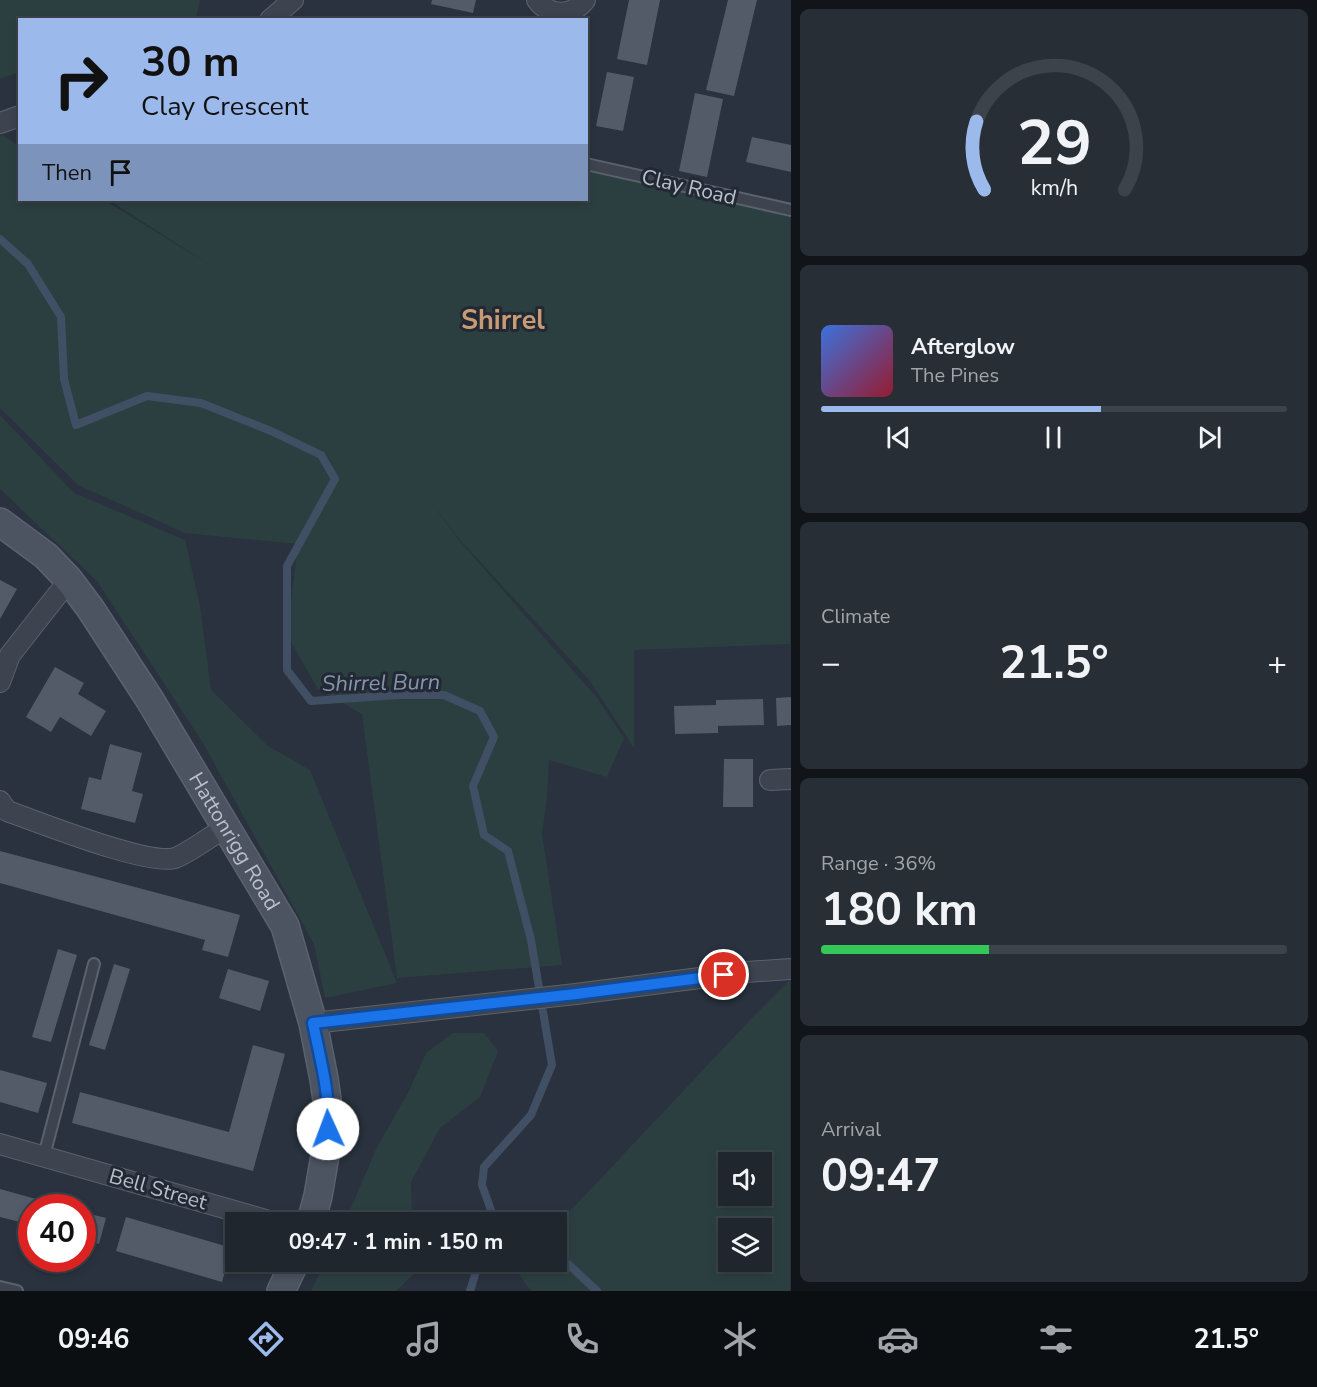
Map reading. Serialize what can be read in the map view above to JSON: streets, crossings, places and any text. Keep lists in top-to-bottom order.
{
  "streets": {
    "street": ["Hattonrigg Road", "Bell Street"],
    "lane": ["Clay Road"]
  },
  "districts": ["Shirrel"],
  "water": ["Shirrel Burn"],
  "page": {
    "turn": ["30 m", "Clay Crescent"],
    "then": "Then",
    "song": ["Afterglow", "The Pines"],
    "tile": [
      "Climate",
      ["Range · 36%", "180 km"],
      ["Arrival", "09:47"]
    ],
    "heat": ["−", "21.5°", "+"],
    "limit": "40",
    "trip": "09:47 · 1 min · 150 m",
    "tabs": ["09:46", "21.5°"],
    "gauge": ["29", "km/h"]
  }
}
